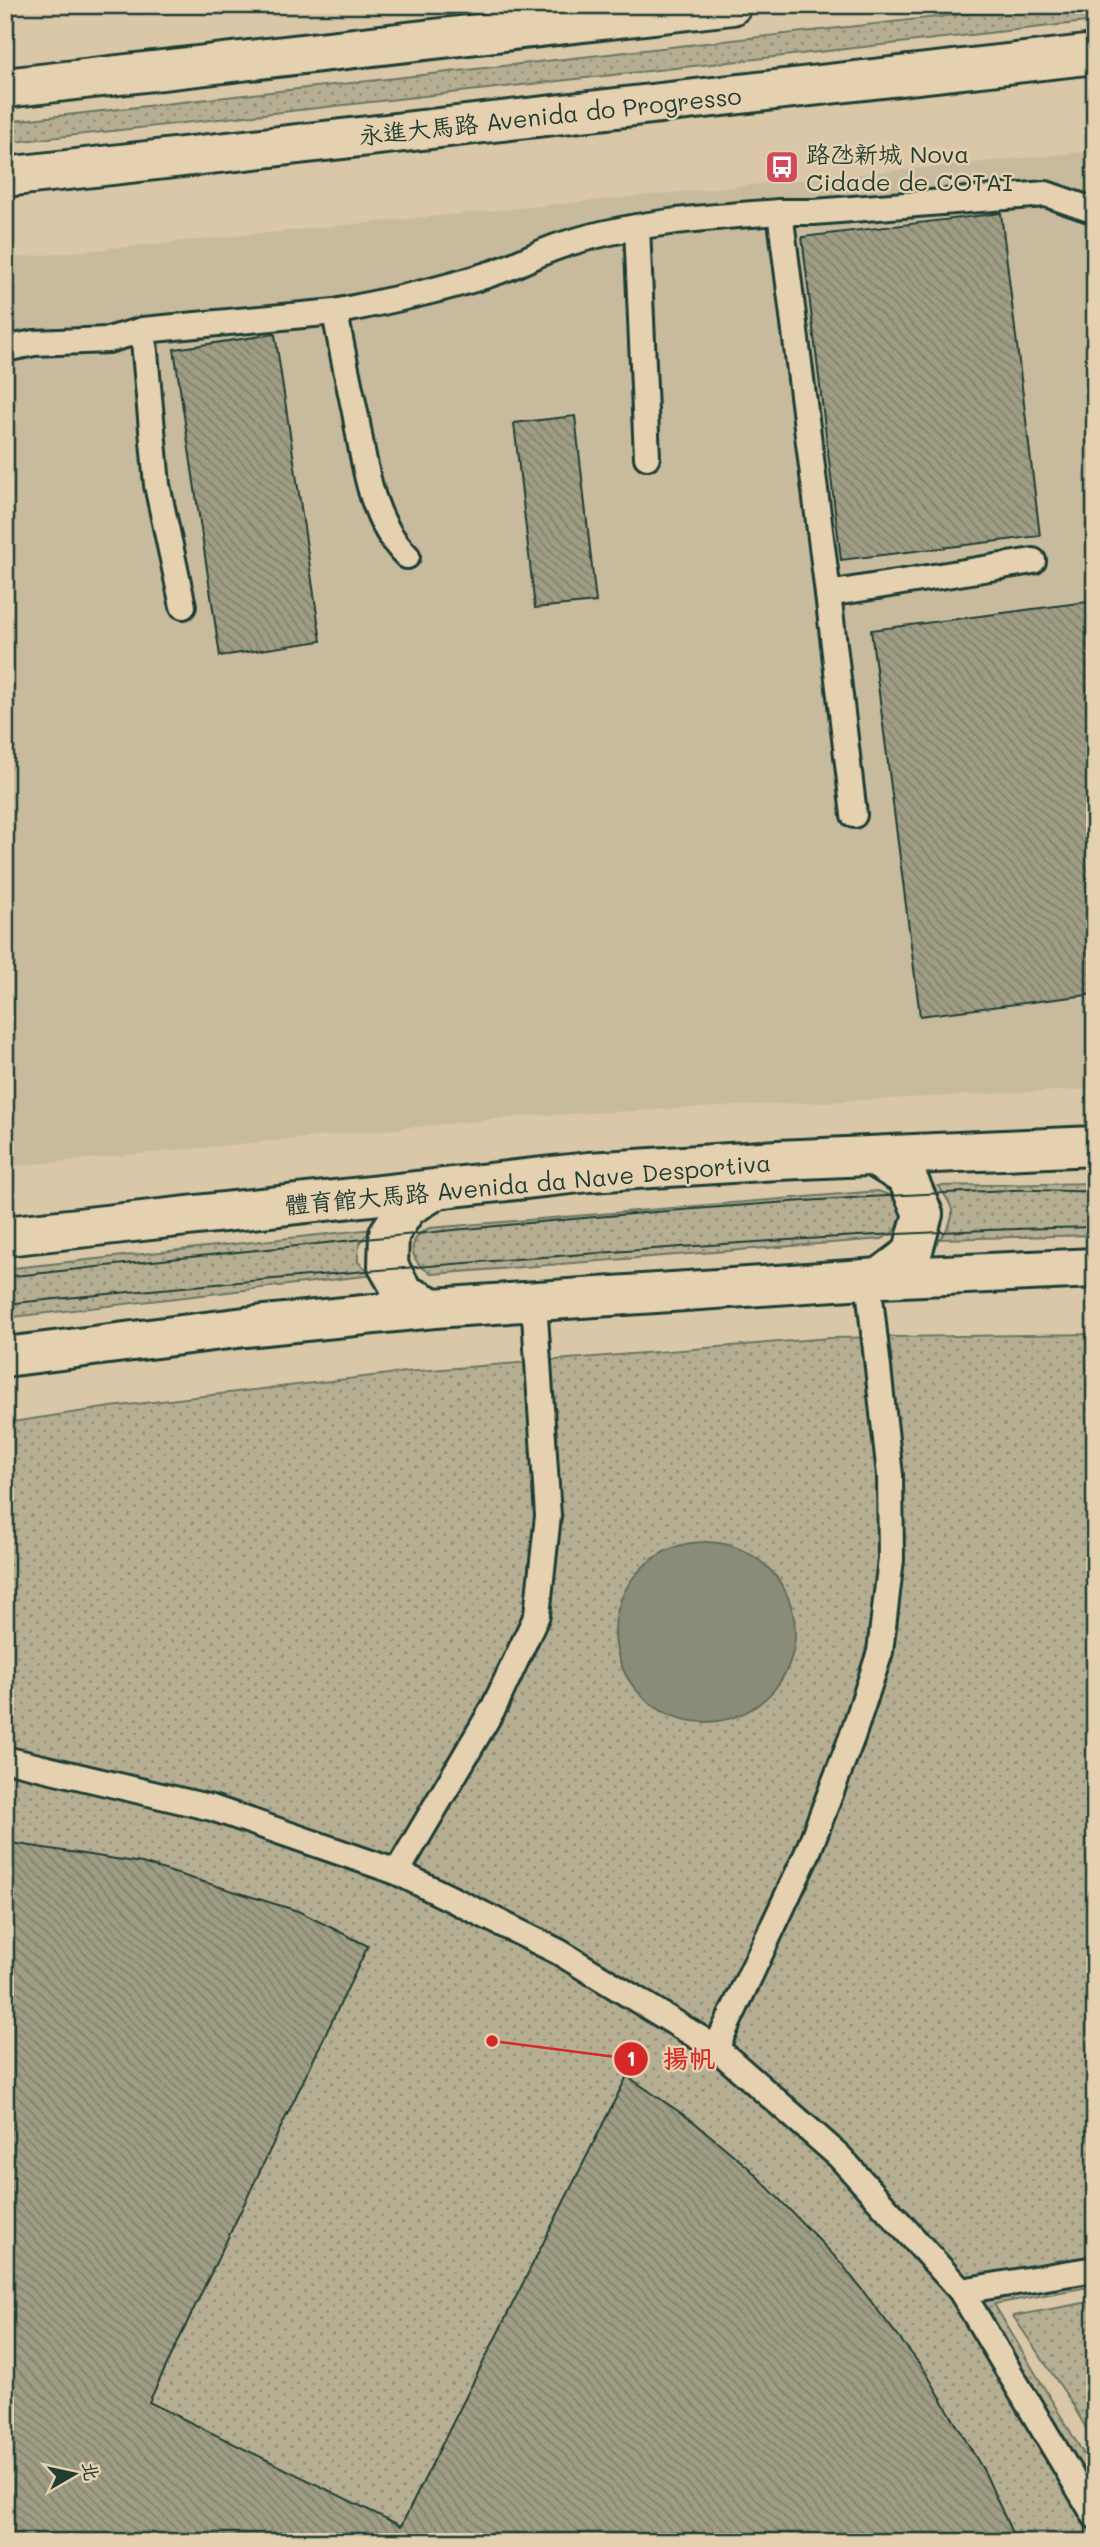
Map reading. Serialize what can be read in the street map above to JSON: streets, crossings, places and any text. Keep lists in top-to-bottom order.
{
  "streets": {
    "main road": ["永進大馬路 Avenida do Progresso", "體育館大馬路 Avenida da Nave Desportiva"]
  },
  "places": {
    "bus stop": ["路氹新城 Nova Cidade de COTAI"],
    "other": ["揚帆"]
  },
  "north": "right"
}
